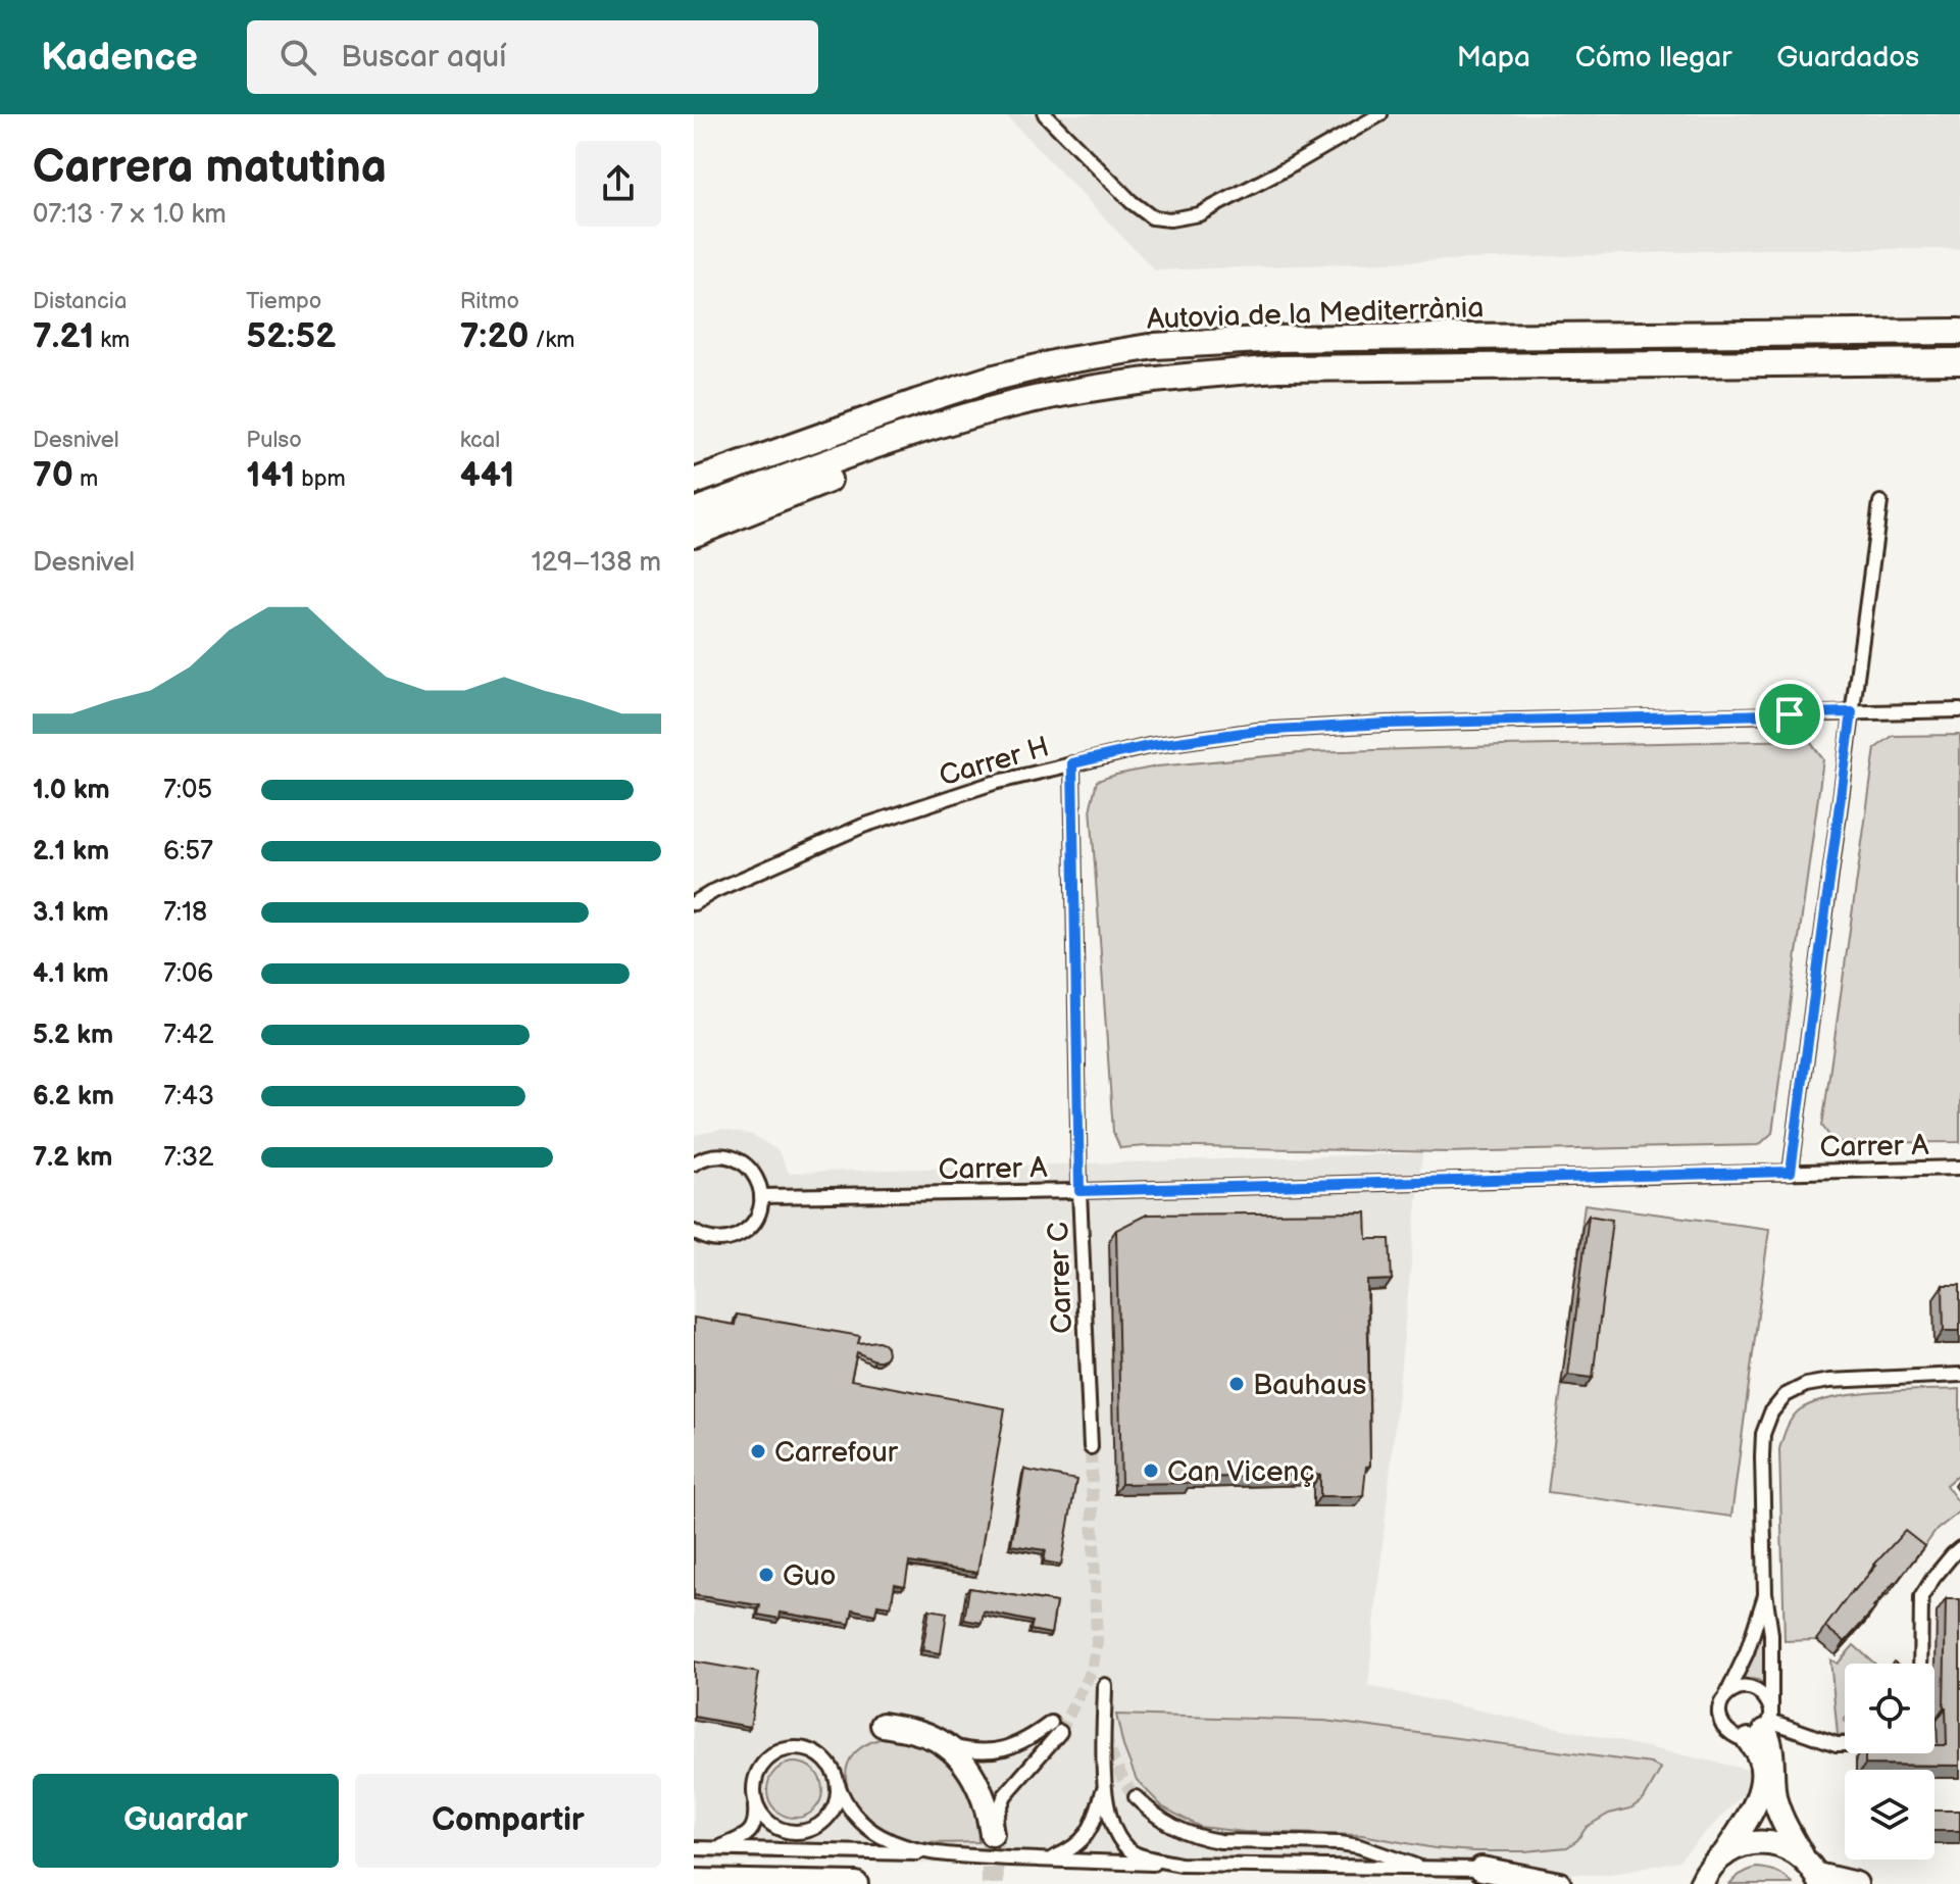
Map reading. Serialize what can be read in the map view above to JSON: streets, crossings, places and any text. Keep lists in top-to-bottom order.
{
  "streets": {
    "highway": ["Autovia de la Mediterrània"],
    "street": ["Carrer H", "Carrer A", "Carrer C"]
  },
  "crossings": [
    ["Carrer H", "Carrer C"],
    ["Carrer A", "Carrer C"]
  ],
  "places": [
    "Bauhaus",
    "Carrefour",
    "Can Vicenç",
    "Guo"
  ],
  "page": {
    "header": "Kadence",
    "search": "Buscar aquí",
    "nav": ["Mapa", "Cómo llegar", "Guardados"],
    "heading": ["Carrera matutina", "07:13 · 7 × 1.0 km"],
    "stats": [
      ["Distancia", "7.21 km"],
      ["Tiempo", "52:52"],
      ["Ritmo", "7:20 /km"],
      ["Desnivel", "70 m"],
      ["Pulso", "141 bpm"],
      ["kcal", "441"]
    ],
    "chart": ["Desnivel", "129–138 m"],
    "list": [
      {
        "name": "1.0 km",
        "note": "7:05"
      },
      {
        "name": "2.1 km",
        "note": "6:57"
      },
      {
        "name": "3.1 km",
        "note": "7:18"
      },
      {
        "name": "4.1 km",
        "note": "7:06"
      },
      {
        "name": "5.2 km",
        "note": "7:42"
      },
      {
        "name": "6.2 km",
        "note": "7:43"
      },
      {
        "name": "7.2 km",
        "note": "7:32"
      }
    ],
    "buttons": ["Guardar", "Compartir"]
  }
}
